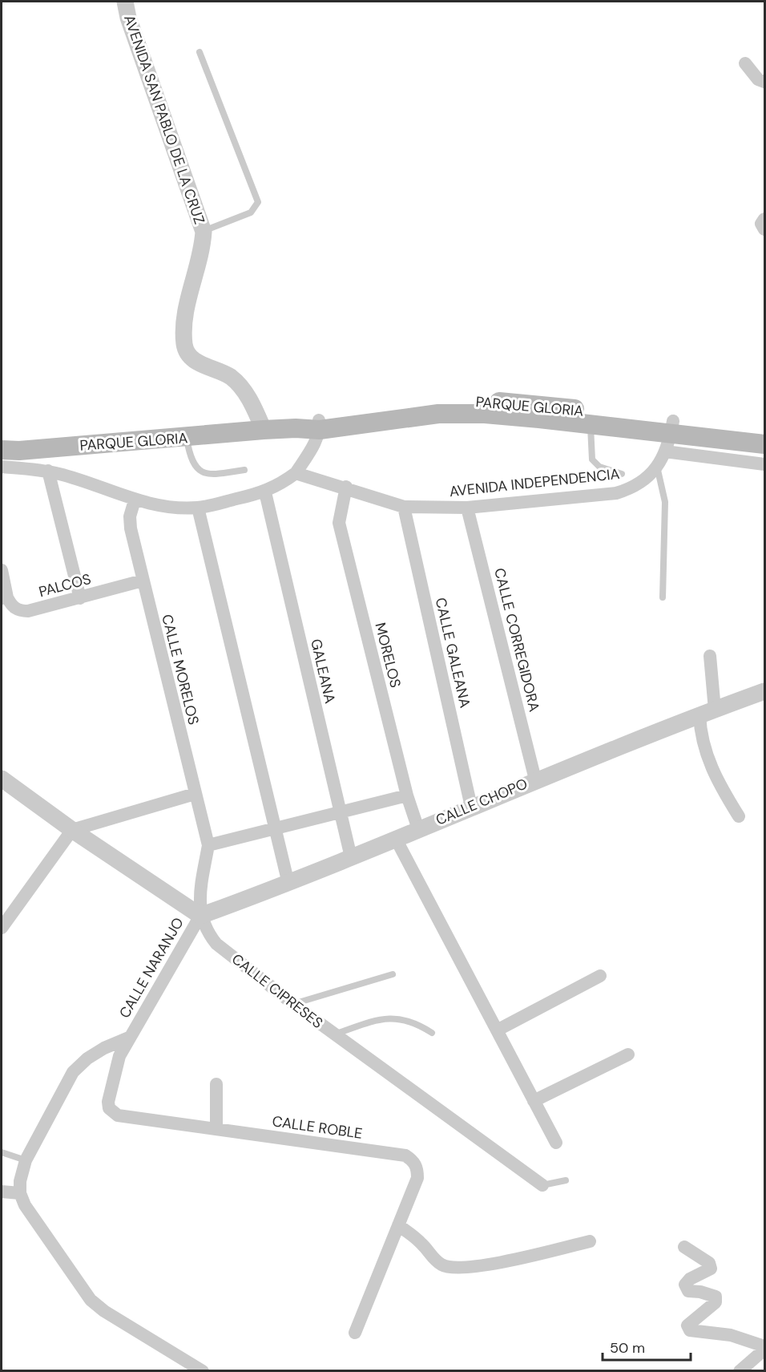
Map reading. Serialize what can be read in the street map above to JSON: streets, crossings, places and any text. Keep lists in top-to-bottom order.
{
  "streets": {
    "main road": ["PARQUE GLORIA"],
    "street": [
      "AVENIDA SAN PABLO DE LA CRUZ",
      "AVENIDA INDEPENDENCIA",
      "PALCOS",
      "CALLE CORREGIDORA",
      "CALLE GALEANA",
      "MORELOS",
      "CALLE MORELOS",
      "GALEANA",
      "CALLE CHOPO",
      "CALLE NARANJO",
      "CALLE CIPRESES",
      "CALLE ROBLE"
    ]
  },
  "crossings": [
    ["AVENIDA SAN PABLO DE LA CRUZ", "PARQUE GLORIA"],
    ["PARQUE GLORIA", "AVENIDA INDEPENDENCIA"],
    ["AVENIDA INDEPENDENCIA", "CALLE CORREGIDORA"],
    ["AVENIDA INDEPENDENCIA", "CALLE GALEANA"],
    ["AVENIDA INDEPENDENCIA", "MORELOS"],
    ["PALCOS", "CALLE MORELOS"],
    ["CALLE CORREGIDORA", "CALLE CHOPO"],
    ["CALLE GALEANA", "CALLE CHOPO"],
    ["MORELOS", "CALLE CHOPO"],
    ["CALLE MORELOS", "CALLE CHOPO"],
    ["CALLE MORELOS", "CALLE NARANJO"],
    ["CALLE MORELOS", "CALLE CIPRESES"],
    ["GALEANA", "CALLE CHOPO"],
    ["CALLE CHOPO", "CALLE NARANJO"],
    ["CALLE CHOPO", "CALLE CIPRESES"],
    ["CALLE NARANJO", "CALLE CIPRESES"],
    ["CALLE NARANJO", "CALLE ROBLE"]
  ],
  "scale_bar": "50 m"
}
